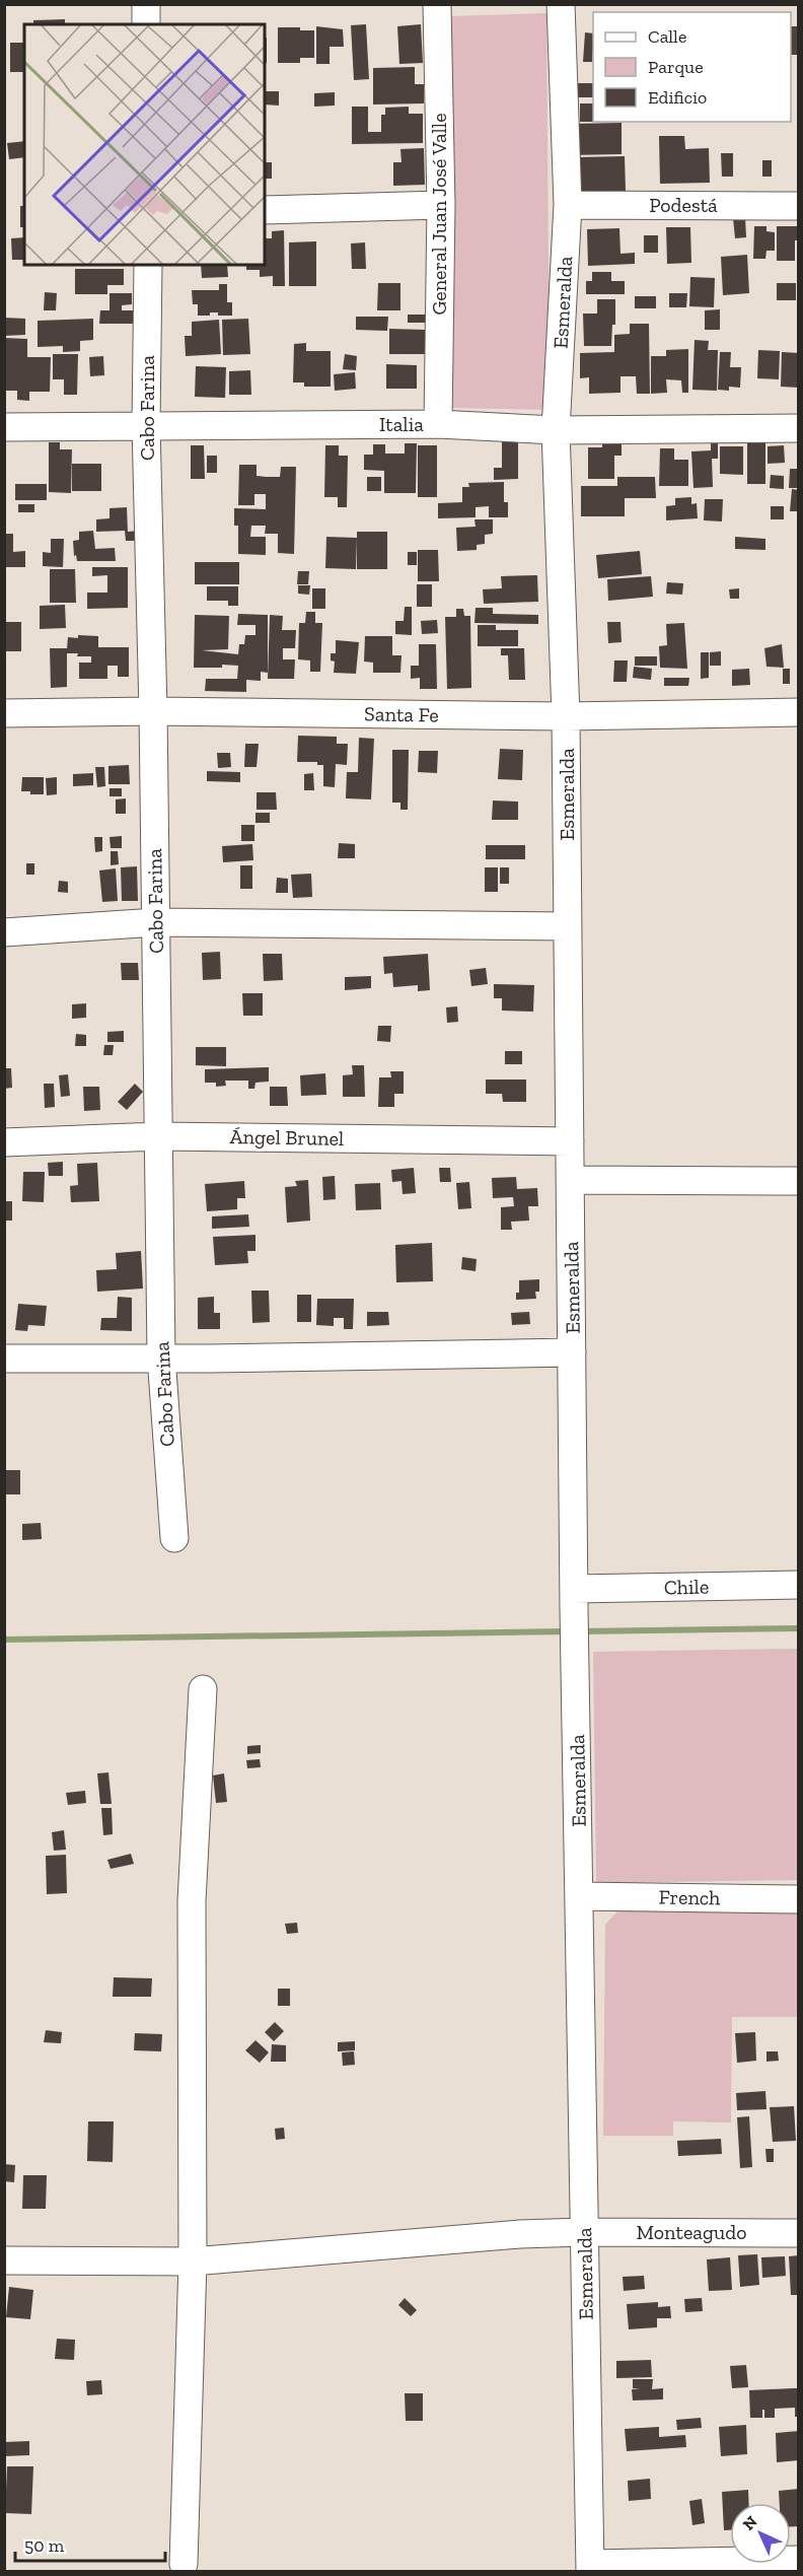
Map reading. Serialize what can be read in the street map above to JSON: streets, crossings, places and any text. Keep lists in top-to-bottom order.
{
  "streets": {
    "street": [
      "Podestá",
      "General Juan José Valle",
      "Esmeralda",
      "Cabo Farina",
      "Italia",
      "Santa Fe",
      "Ángel Brunel",
      "Chile",
      "French",
      "Monteagudo"
    ]
  },
  "crossings": [
    ["Podestá", "Esmeralda"],
    ["General Juan José Valle", "Italia"],
    ["Esmeralda", "Italia"],
    ["Esmeralda", "Santa Fe"],
    ["Esmeralda", "Ángel Brunel"],
    ["Esmeralda", "Chile"],
    ["Esmeralda", "French"],
    ["Esmeralda", "Monteagudo"],
    ["Cabo Farina", "Italia"],
    ["Cabo Farina", "Santa Fe"],
    ["Cabo Farina", "Ángel Brunel"]
  ],
  "legend": ["Calle", "Parque", "Edificio"],
  "scale_bar": "50 m",
  "north": "top left"
}
